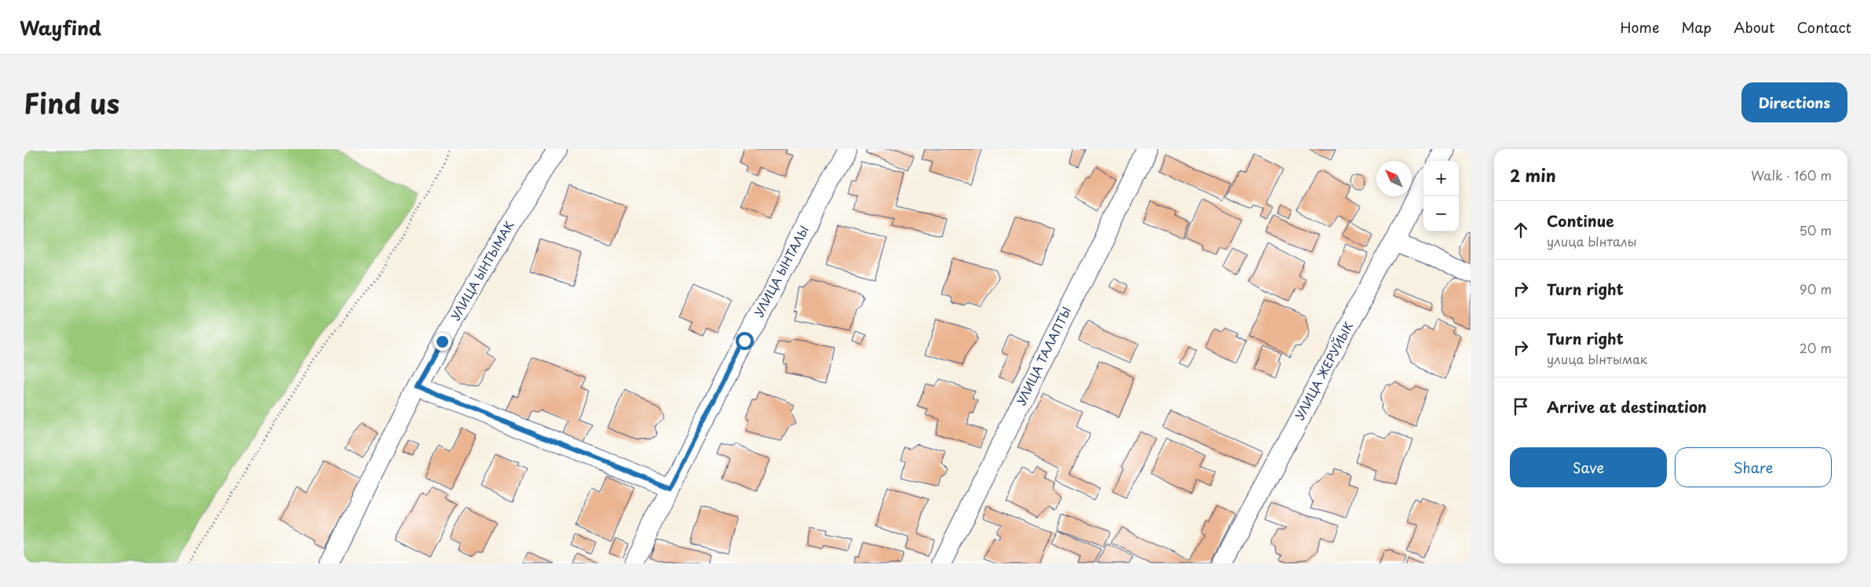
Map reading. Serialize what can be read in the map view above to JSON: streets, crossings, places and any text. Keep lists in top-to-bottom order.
{
  "streets": {
    "street": [
      "УЛИЦА ЫНТЫМАК",
      "УЛИЦА ЫНТАЛЫ",
      "УЛИЦА ТАЛАПТЫ",
      "УЛИЦА ЖЕРУЙЫК"
    ]
  },
  "north": "top left",
  "page": {
    "header": "Wayfind",
    "nav": [
      "Home",
      "Map",
      "About",
      "Contact"
    ],
    "title": "Find us",
    "buttons": [
      "Directions",
      ["Save", "Share"]
    ],
    "heading": ["2 min", "Walk · 160 m"],
    "map_buttons": ["+", "−"],
    "list": [
      ["Continue", "улица Ынталы", "50 m"],
      ["Turn right", "90 m"],
      ["Turn right", "улица Ынтымак", "20 m"],
      "Arrive at destination"
    ]
  }
}
